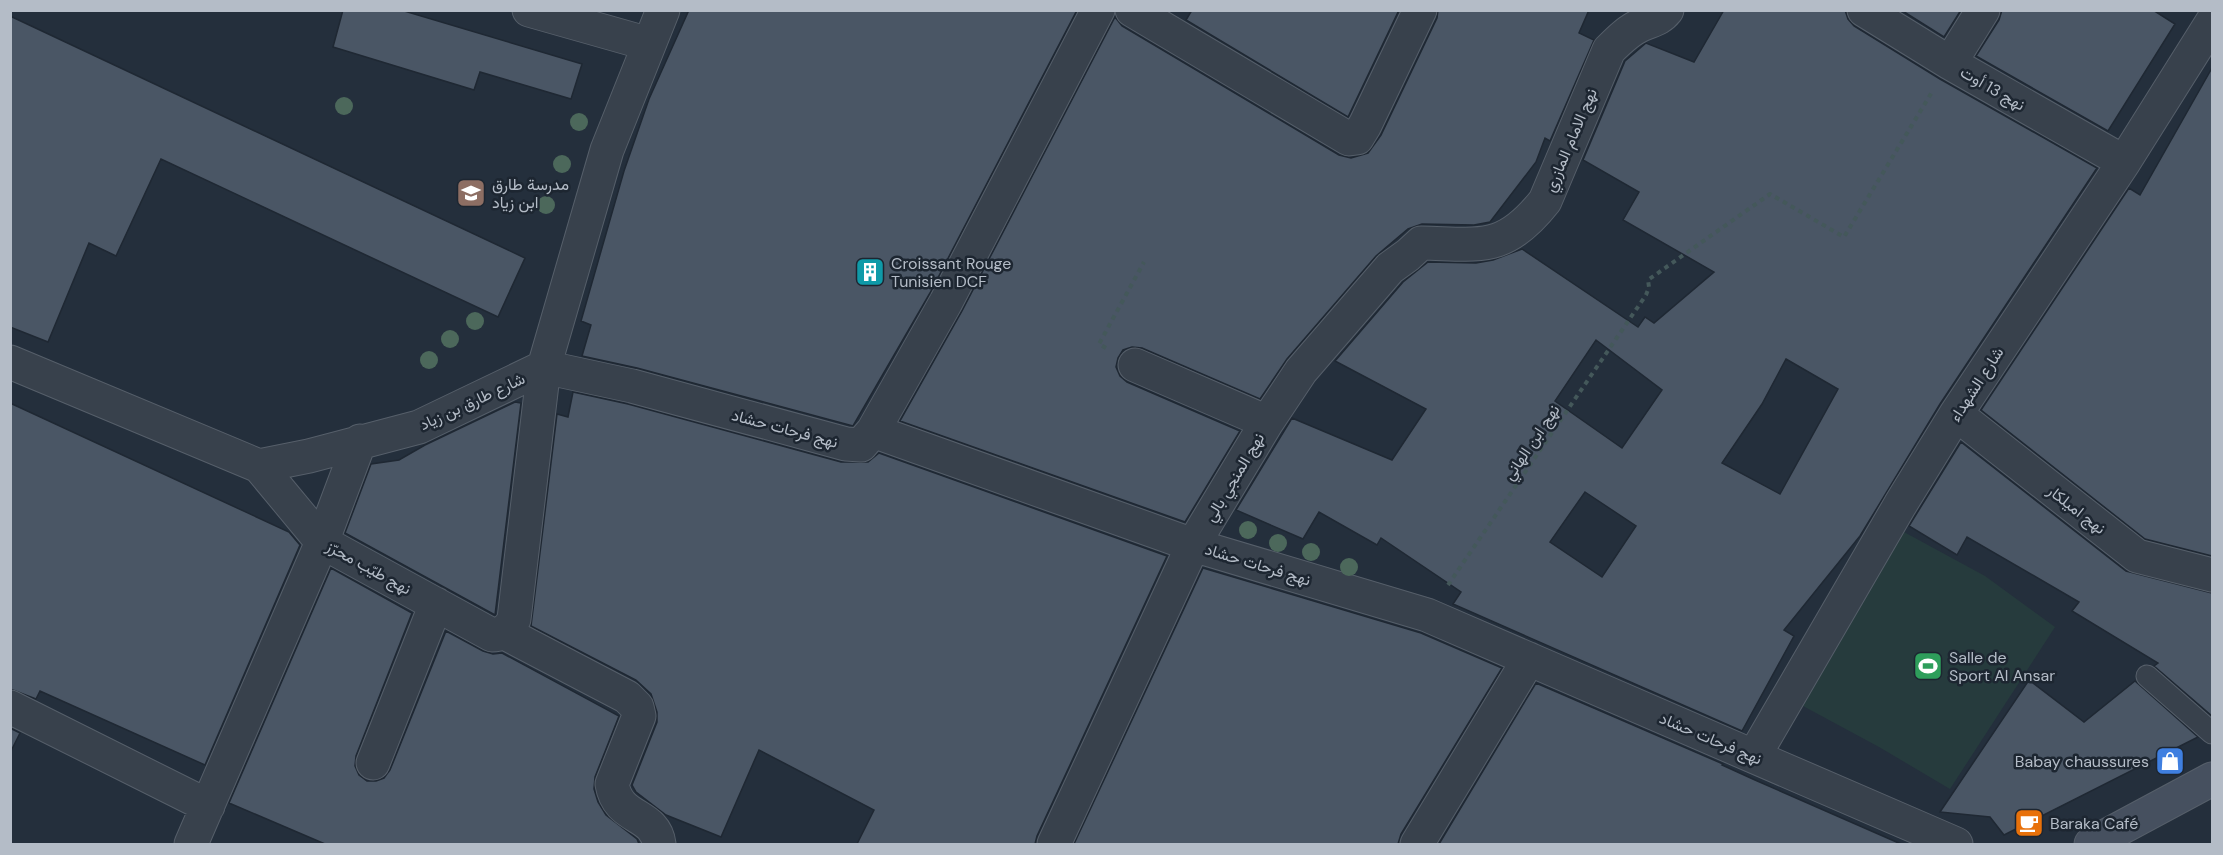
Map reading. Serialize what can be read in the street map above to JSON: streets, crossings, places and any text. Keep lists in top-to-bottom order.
{
  "streets": {
    "street": [
      "نهج 13 أوت",
      "نهج الامام المازري",
      "شارع الشهداء",
      "شارع طارق بن زياد",
      "نهج فرحات حشاد",
      "نهج المنجي بالي",
      "نهج اميلكار",
      "نهج طيّب محرّز"
    ],
    "path": ["نهج ابن الهاني"]
  },
  "crossings": [
    ["نهج 13 أوت", "شارع الشهداء"],
    ["نهج 13 أوت", "نهج ابن الهاني"],
    ["نهج الامام المازري", "نهج المنجي بالي"],
    ["شارع الشهداء", "نهج فرحات حشاد"],
    ["شارع الشهداء", "نهج اميلكار"],
    ["شارع طارق بن زياد", "نهج فرحات حشاد"],
    ["شارع طارق بن زياد", "نهج طيّب محرّز"],
    ["نهج فرحات حشاد", "نهج ابن الهاني"],
    ["نهج فرحات حشاد", "نهج المنجي بالي"]
  ],
  "places": {
    "school or university": ["مدرسة طارق ابن زياد"],
    "building": ["Croissant Rouge Tunisien DCF"],
    "sports": ["Salle de Sport Al Ansar"],
    "shop": ["Babay chaussures"],
    "cafe": ["Baraka Café"]
  }
}
